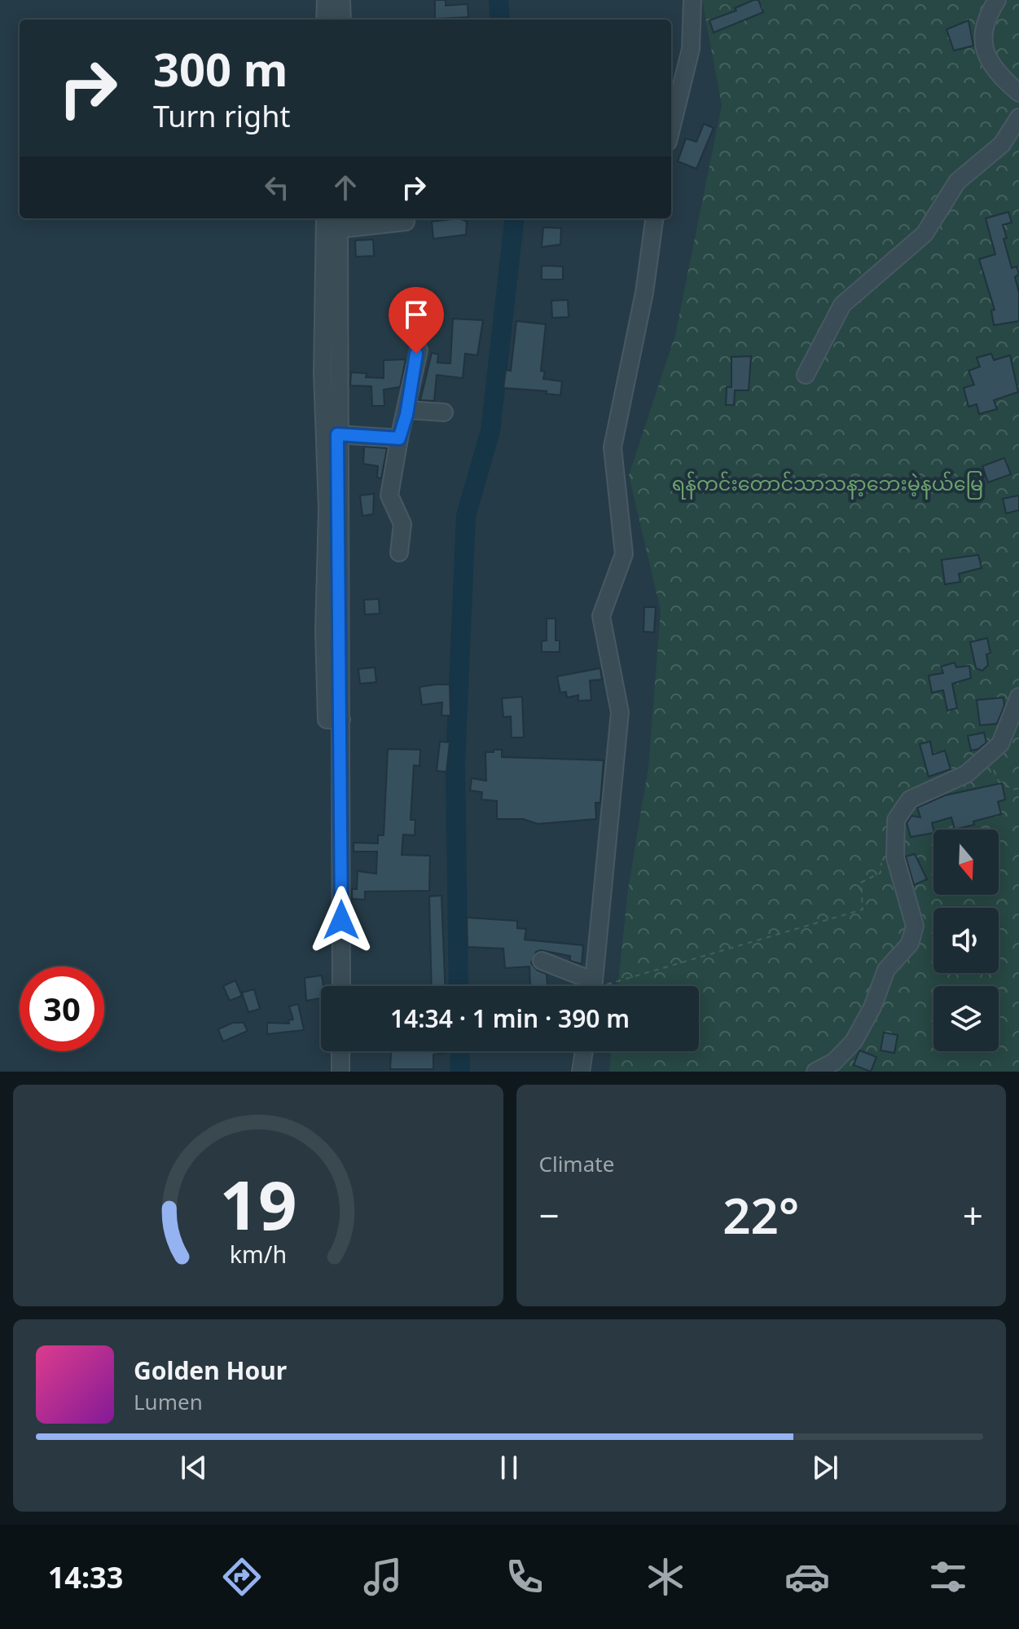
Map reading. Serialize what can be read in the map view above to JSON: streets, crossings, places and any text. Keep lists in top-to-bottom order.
{
  "parks": ["ရန်ကင်းတောင်သာသနာ့ဘေးမဲ့နယ်မြေ"],
  "north": "bottom",
  "page": {
    "turn": ["300 m", "Turn right"],
    "limit": "30",
    "trip": "14:34 · 1 min · 390 m",
    "tile": "Climate",
    "heat": ["−", "22°", "+"],
    "song": ["Golden Hour", "Lumen"],
    "tabs": "14:33",
    "gauge": ["19", "km/h"]
  }
}
